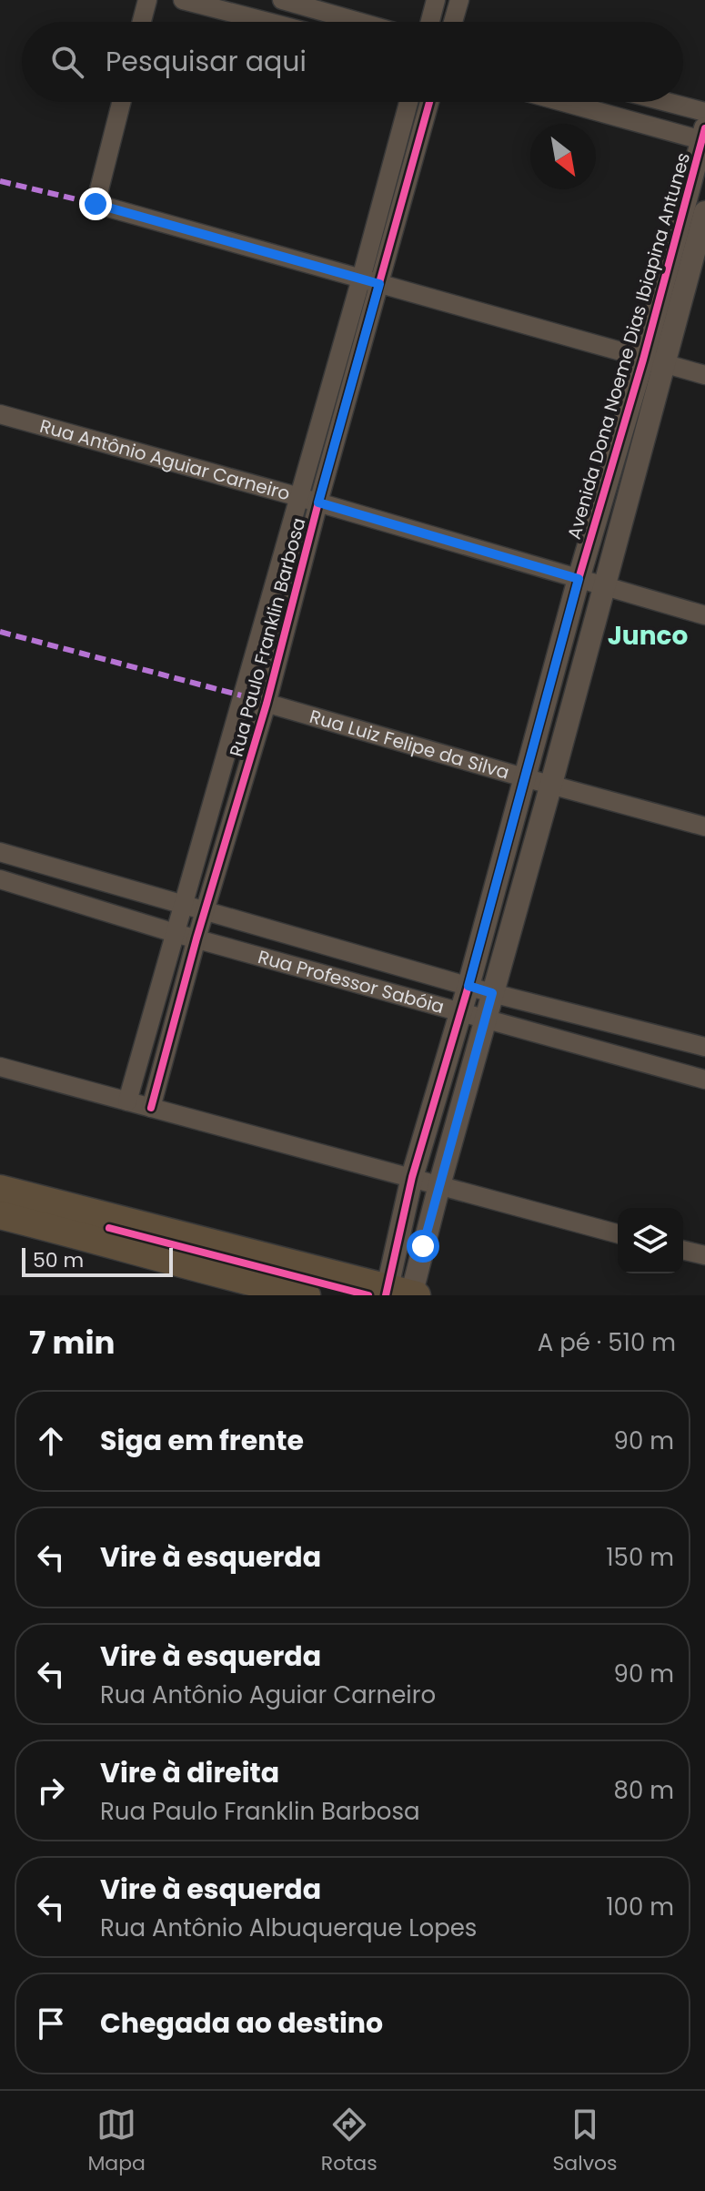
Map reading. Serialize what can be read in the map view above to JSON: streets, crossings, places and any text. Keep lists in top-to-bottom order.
{
  "streets": {
    "street": [
      "Avenida Dona Noeme Dias Ibiapina Antunes",
      "Rua Antônio Aguiar Carneiro",
      "Rua Paulo Franklin Barbosa",
      "Rua Luiz Felipe da Silva",
      "Rua Professor Sabóia"
    ]
  },
  "crossings": [
    ["Avenida Dona Noeme Dias Ibiapina Antunes", "Rua Antônio Aguiar Carneiro"],
    ["Avenida Dona Noeme Dias Ibiapina Antunes", "Rua Luiz Felipe da Silva"],
    ["Avenida Dona Noeme Dias Ibiapina Antunes", "Rua Professor Sabóia"],
    ["Rua Antônio Aguiar Carneiro", "Rua Paulo Franklin Barbosa"],
    ["Rua Paulo Franklin Barbosa", "Rua Luiz Felipe da Silva"],
    ["Rua Paulo Franklin Barbosa", "Rua Professor Sabóia"]
  ],
  "districts": ["Junco"],
  "scale_bar": "50 m",
  "north": "bottom right",
  "page": {
    "search": "Pesquisar aqui",
    "scale": "50 m",
    "heading": ["7 min", "A pé · 510 m"],
    "list": [
      ["Siga em frente", "90 m"],
      ["Vire à esquerda", "150 m"],
      ["Vire à esquerda", "Rua Antônio Aguiar Carneiro", "90 m"],
      ["Vire à direita", "Rua Paulo Franklin Barbosa", "80 m"],
      ["Vire à esquerda", "Rua Antônio Albuquerque Lopes", "100 m"],
      "Chegada ao destino"
    ],
    "nav": ["Mapa", "Rotas", "Salvos"]
  }
}
